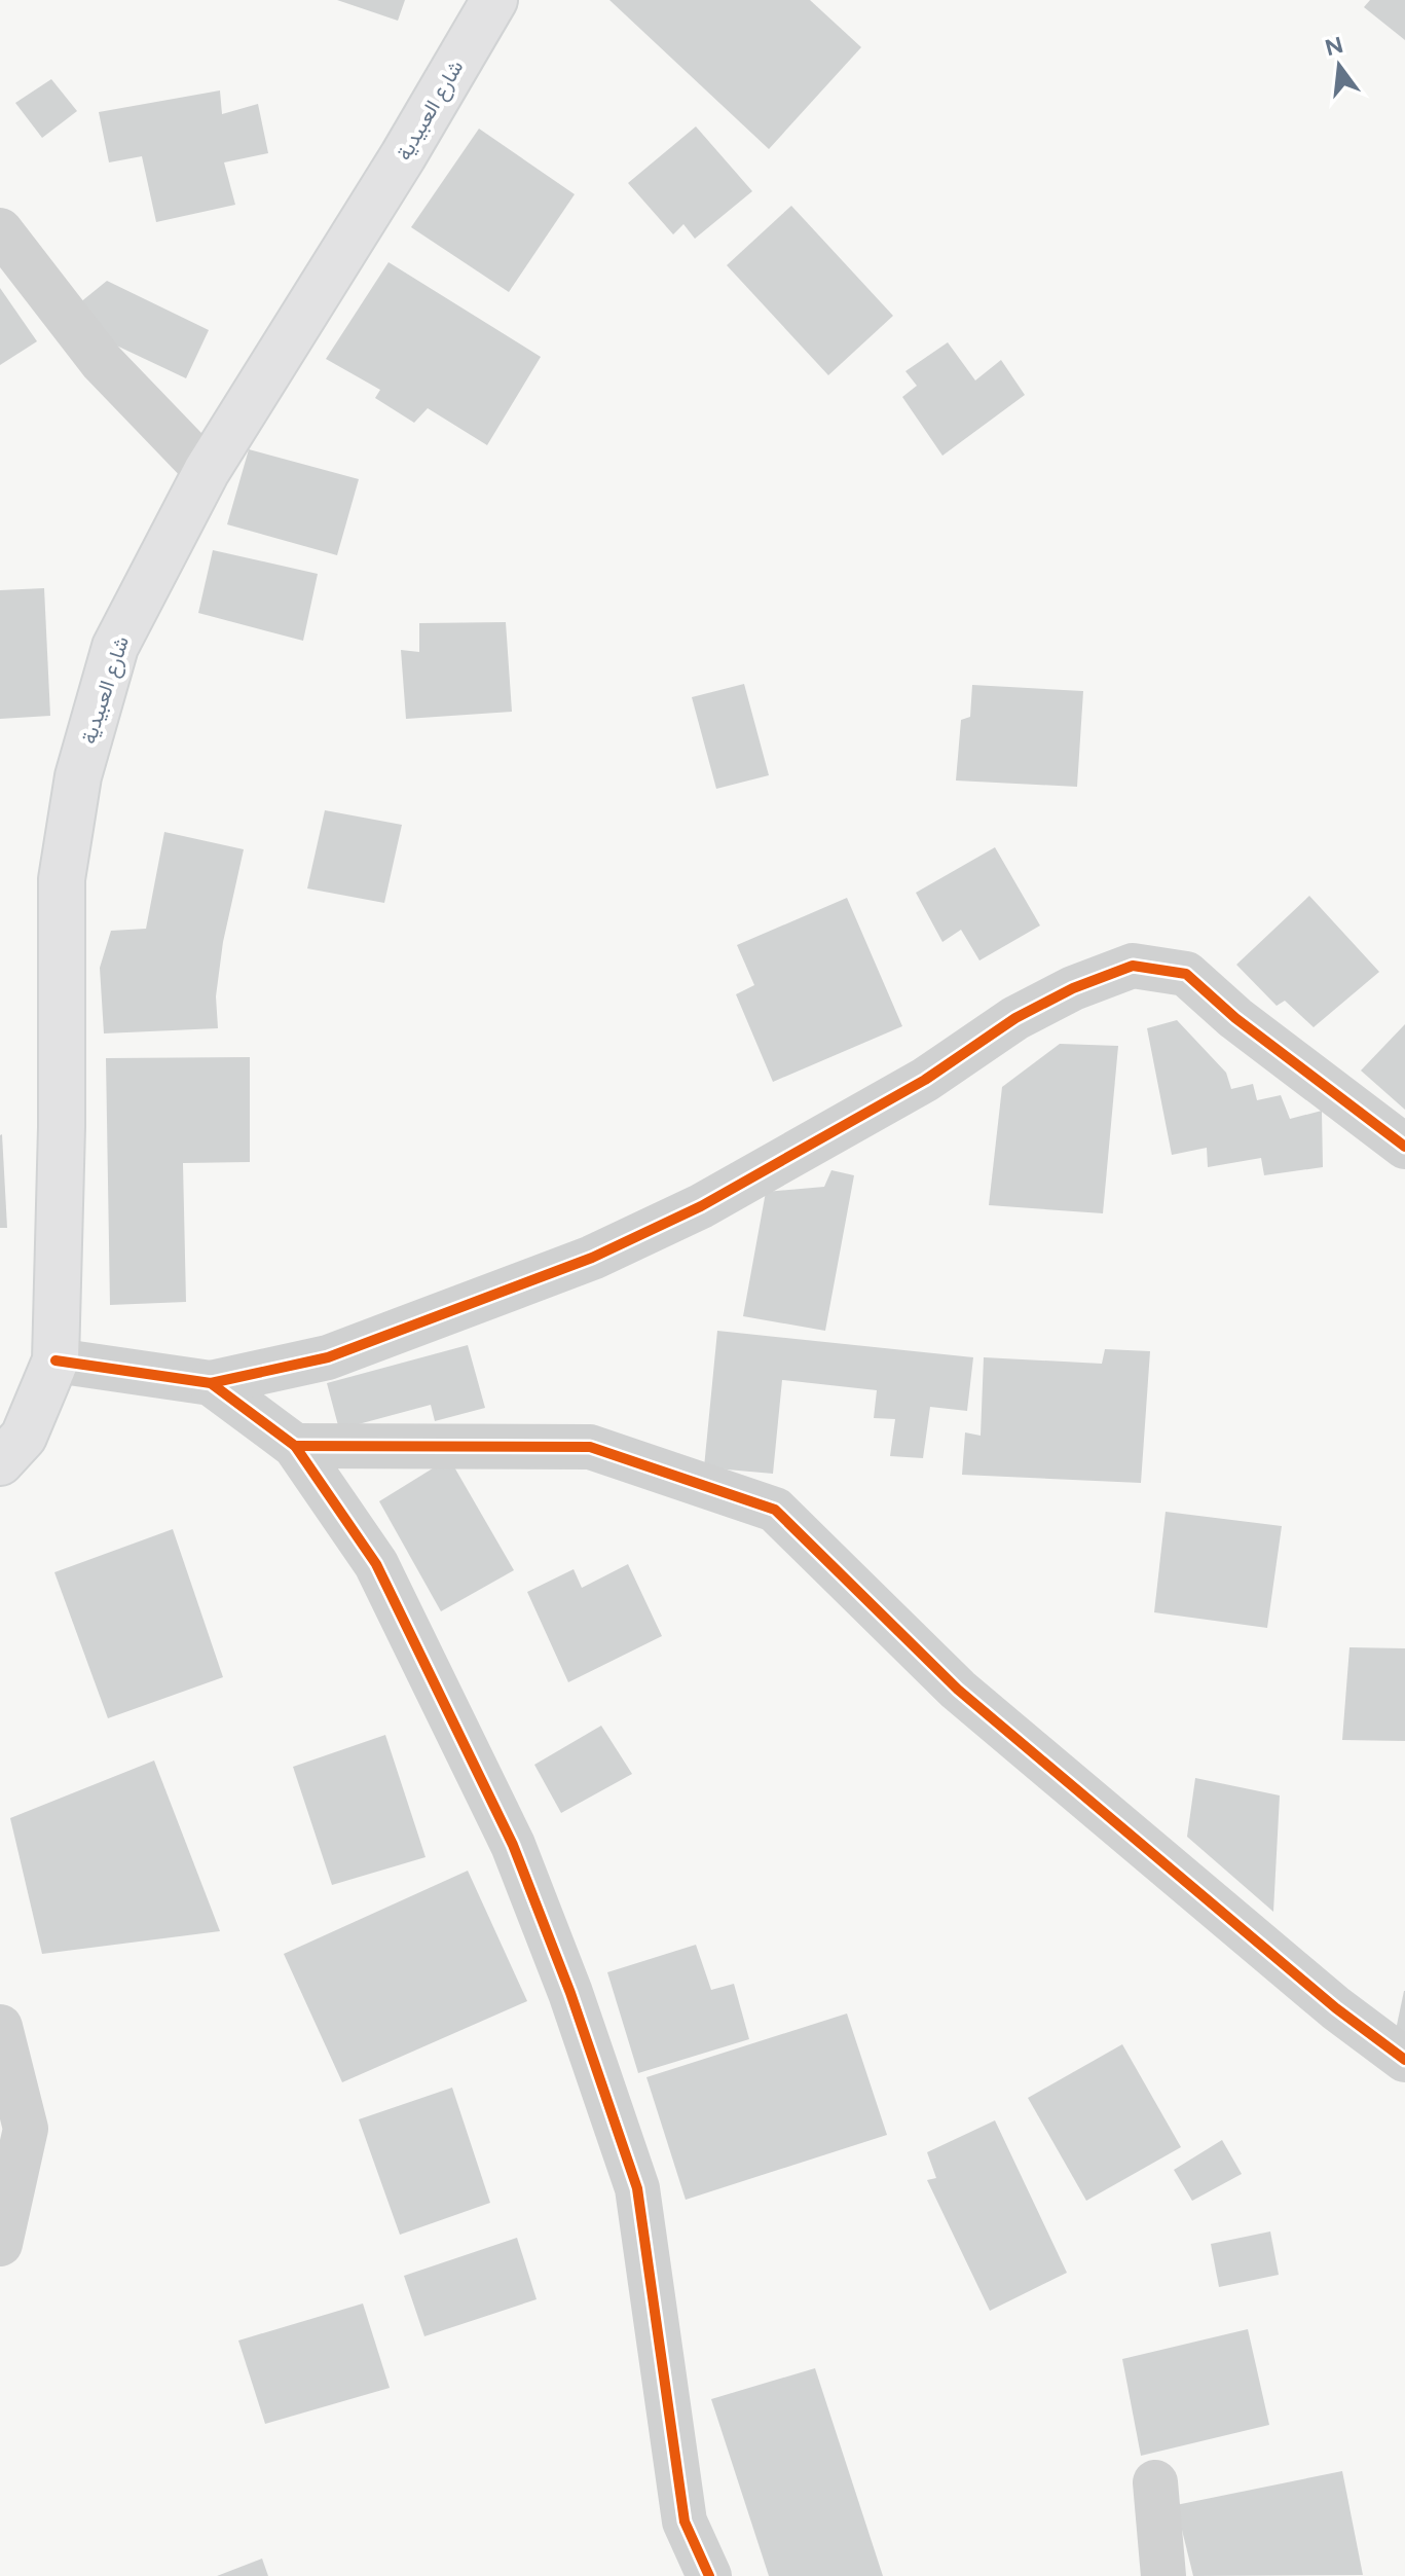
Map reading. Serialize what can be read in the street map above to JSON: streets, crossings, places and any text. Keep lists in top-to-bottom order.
{
  "streets": {
    "main road": ["شارع العبيدية"]
  },
  "north": "top"
}
